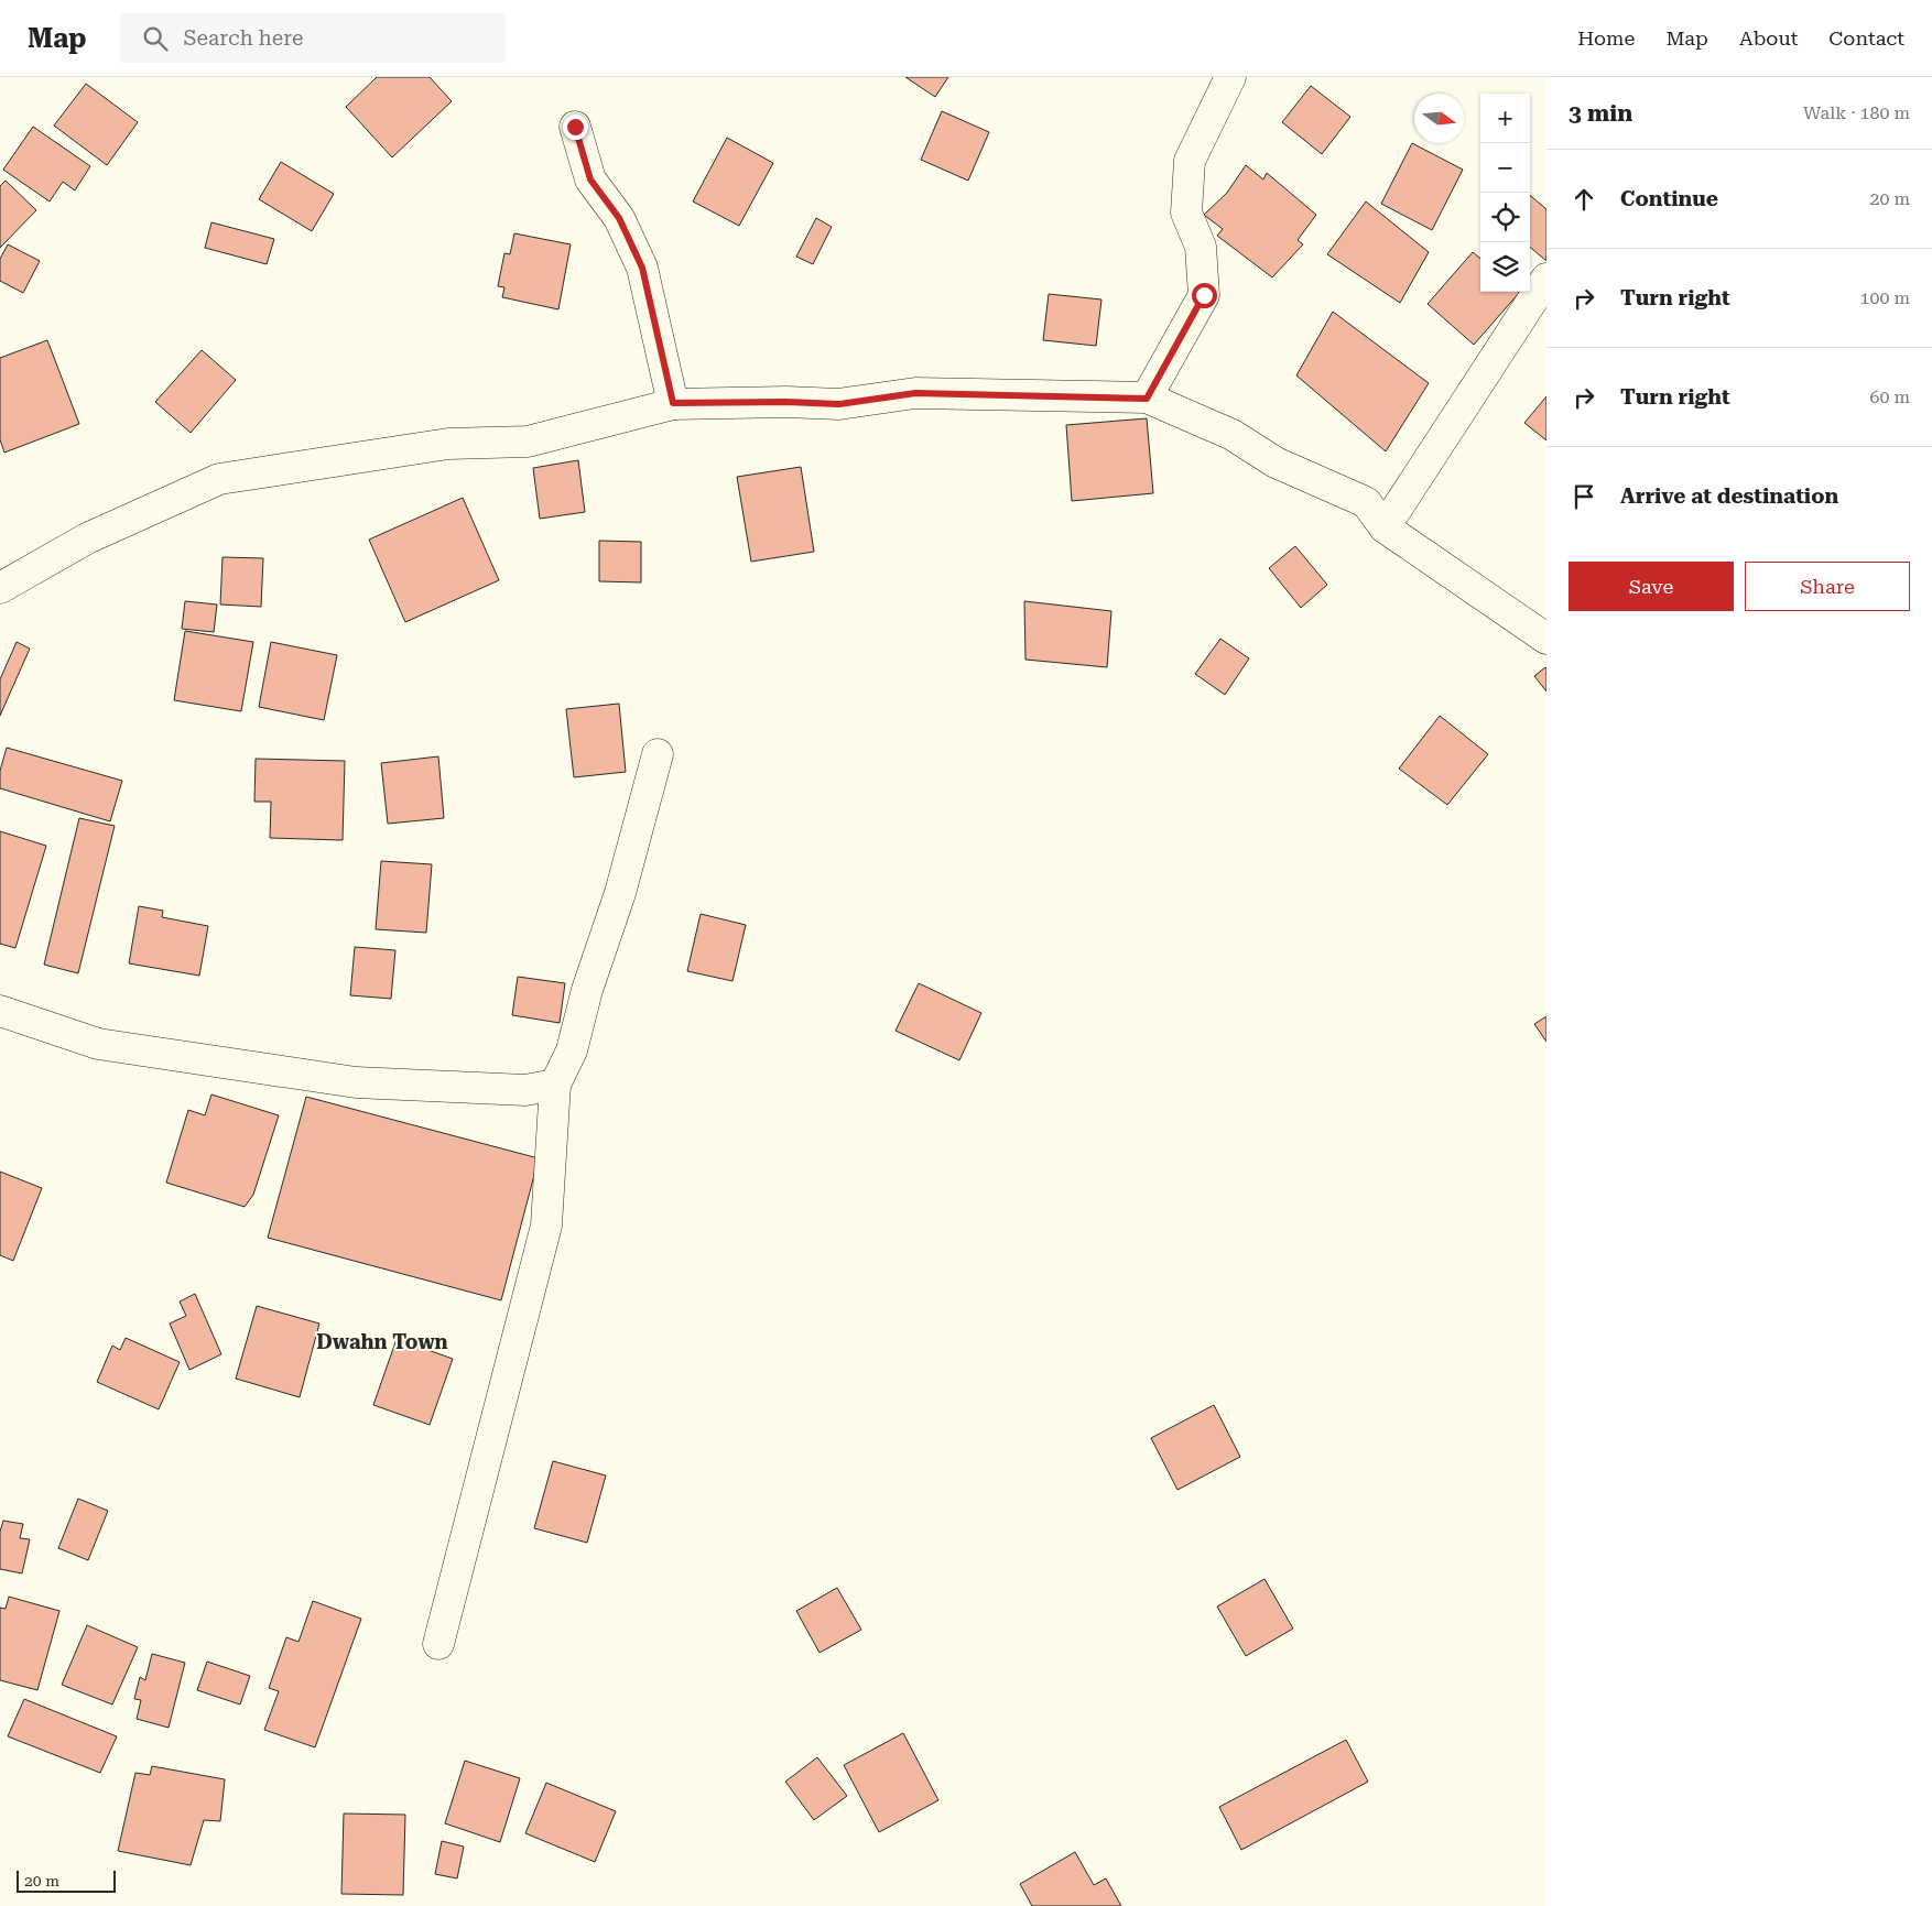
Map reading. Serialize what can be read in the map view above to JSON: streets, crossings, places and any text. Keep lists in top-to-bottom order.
{
  "districts": ["Dwahn Town"],
  "scale_bar": "20 m",
  "north": "right",
  "page": {
    "header": "Map",
    "search": "Search here",
    "nav": [
      "Home",
      "Map",
      "About",
      "Contact"
    ],
    "heading": ["3 min", "Walk · 180 m"],
    "map_buttons": ["+", "−"],
    "list": [
      ["Continue", "20 m"],
      ["Turn right", "100 m"],
      ["Turn right", "60 m"],
      "Arrive at destination"
    ],
    "buttons": ["Save", "Share"],
    "scale": "20 m"
  }
}
